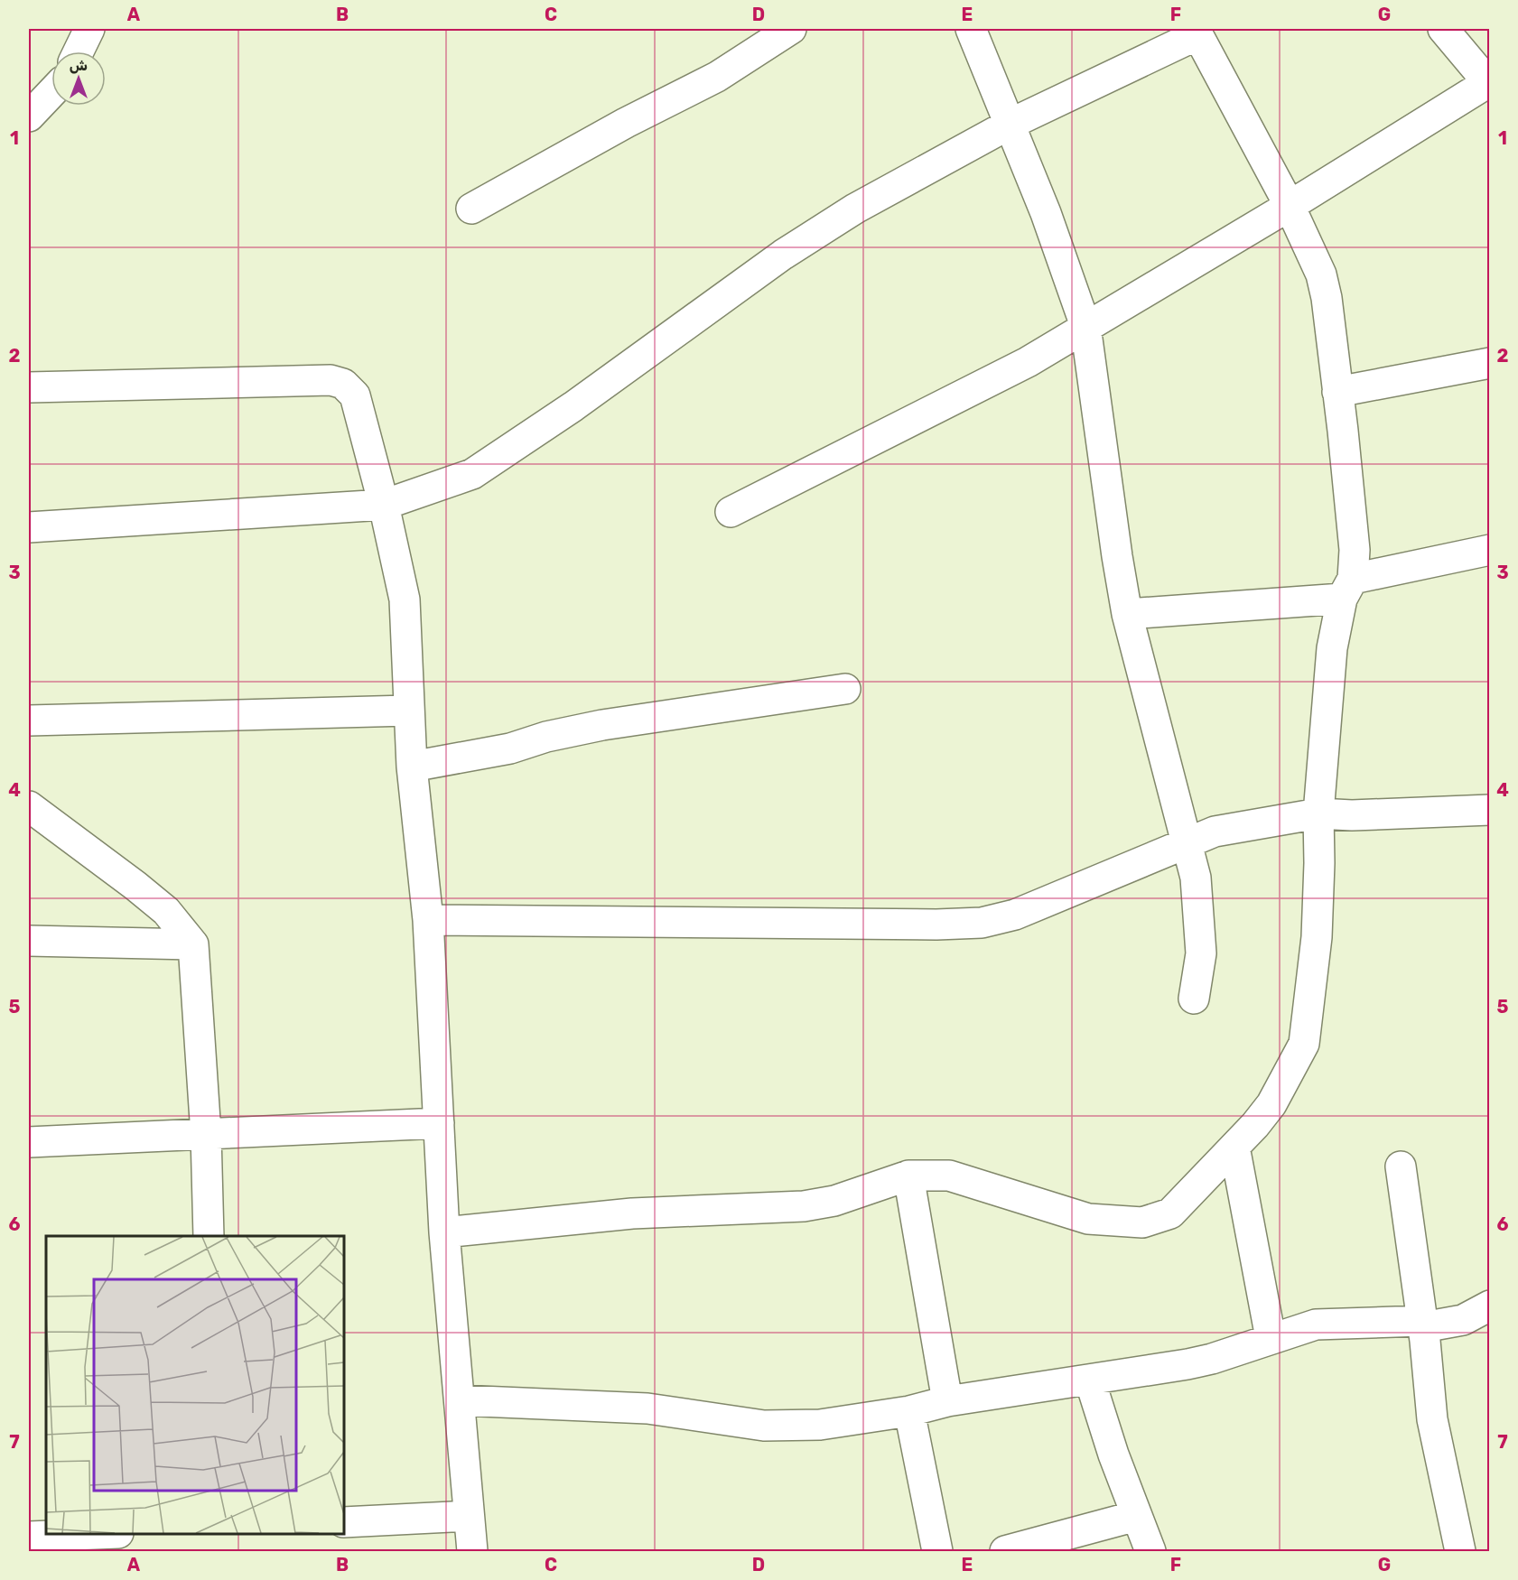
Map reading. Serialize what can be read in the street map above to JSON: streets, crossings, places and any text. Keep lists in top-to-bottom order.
{
  "north": "top",
  "grid": {
    "columns": [
      "A",
      "B",
      "C",
      "D",
      "E",
      "F",
      "G"
    ],
    "rows": [
      "1",
      "2",
      "3",
      "4",
      "5",
      "6",
      "7"
    ]
  }
}
